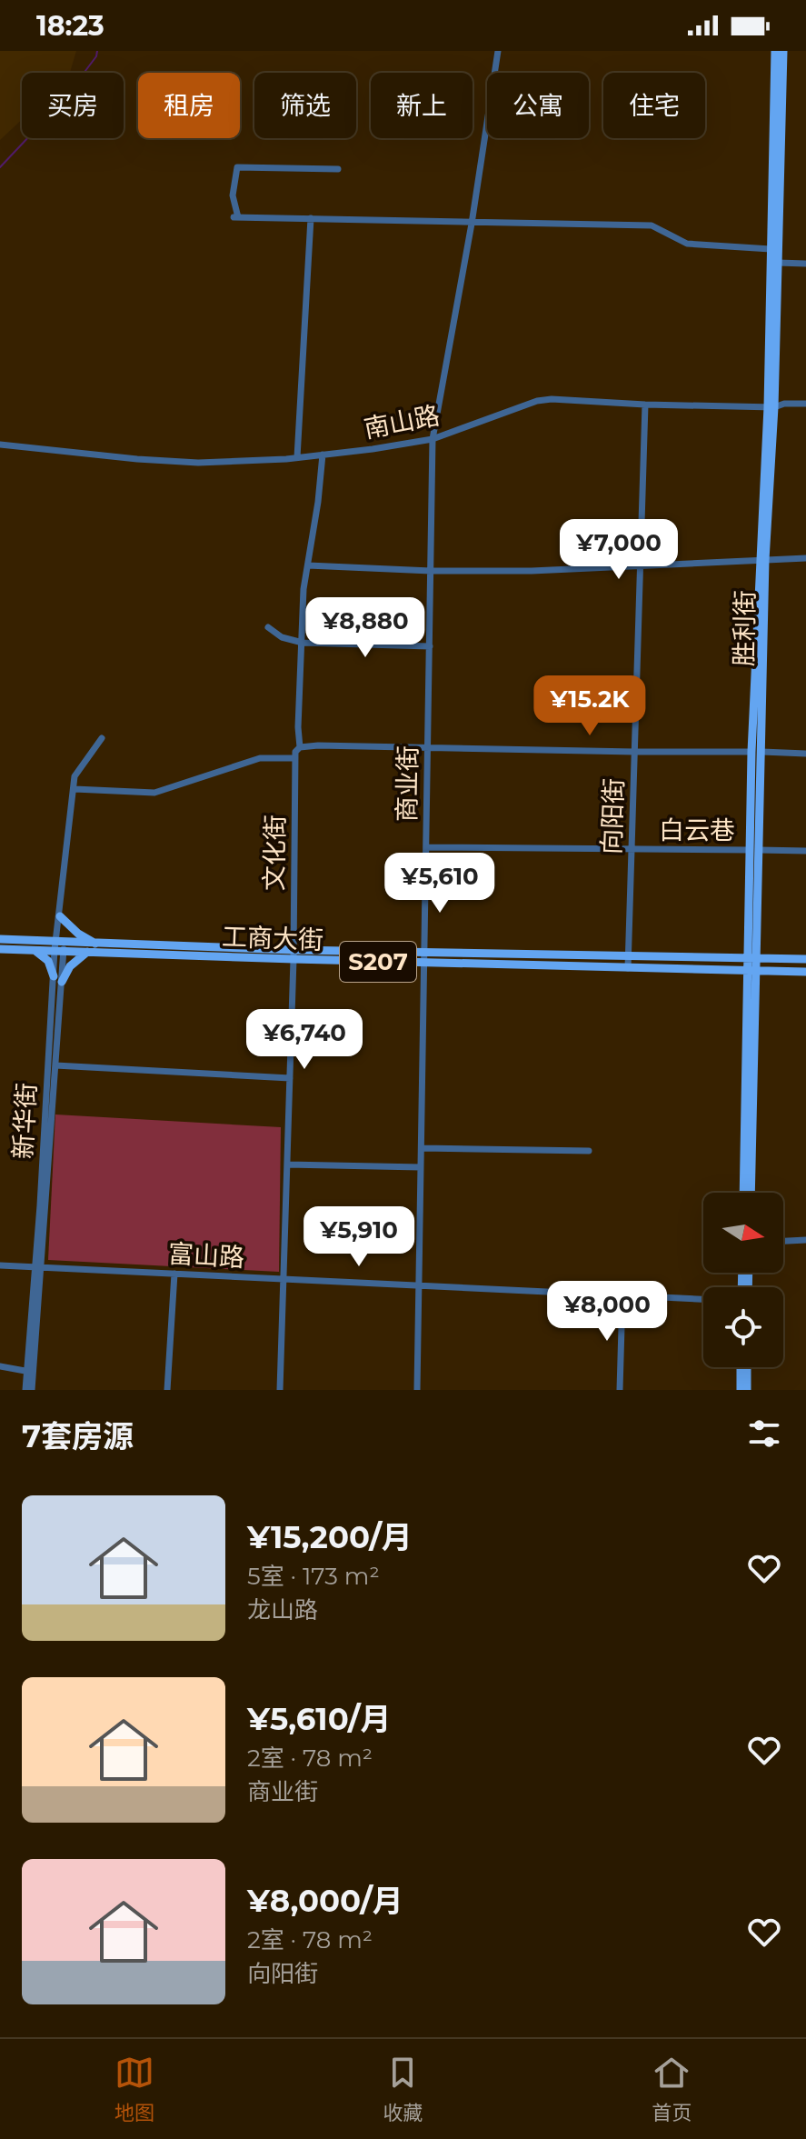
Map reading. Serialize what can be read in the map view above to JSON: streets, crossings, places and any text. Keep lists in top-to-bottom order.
{
  "streets": {
    "main road": ["胜利街", "工商大街", "S207"],
    "street": [
      "南山路",
      "商业街",
      "向阳街",
      "白云巷",
      "文化街",
      "新华街",
      "富山路"
    ]
  },
  "crossings": [
    ["南山路", "胜利街"],
    ["南山路", "商业街"],
    ["南山路", "向阳街"],
    ["南山路", "文化街"],
    ["胜利街", "白云巷"],
    ["胜利街", "工商大街"],
    ["商业街", "白云巷"],
    ["商业街", "工商大街"],
    ["商业街", "富山路"],
    ["向阳街", "白云巷"],
    ["向阳街", "工商大街"],
    ["文化街", "工商大街"],
    ["文化街", "富山路"],
    ["工商大街", "新华街"],
    ["新华街", "富山路"]
  ],
  "north": "right",
  "page": {
    "status": "18:23",
    "chip": [
      "买房",
      "租房",
      "筛选",
      "新上",
      "公寓",
      "住宅"
    ],
    "price": [
      "¥7,000",
      "¥8,880",
      "¥15.2K",
      "¥5,610",
      "¥6,740",
      "¥5,910",
      "¥8,000"
    ],
    "heading": "7套房源",
    "list": [
      {
        "name": "¥15,200/月",
        "note": "5室 · 173 m² · 龙山路"
      },
      {
        "name": "¥5,610/月",
        "note": "2室 · 78 m² · 商业街"
      },
      {
        "name": "¥8,000/月",
        "note": "2室 · 78 m² · 向阳街"
      }
    ],
    "tabs": ["地图", "收藏", "首页"]
  }
}
